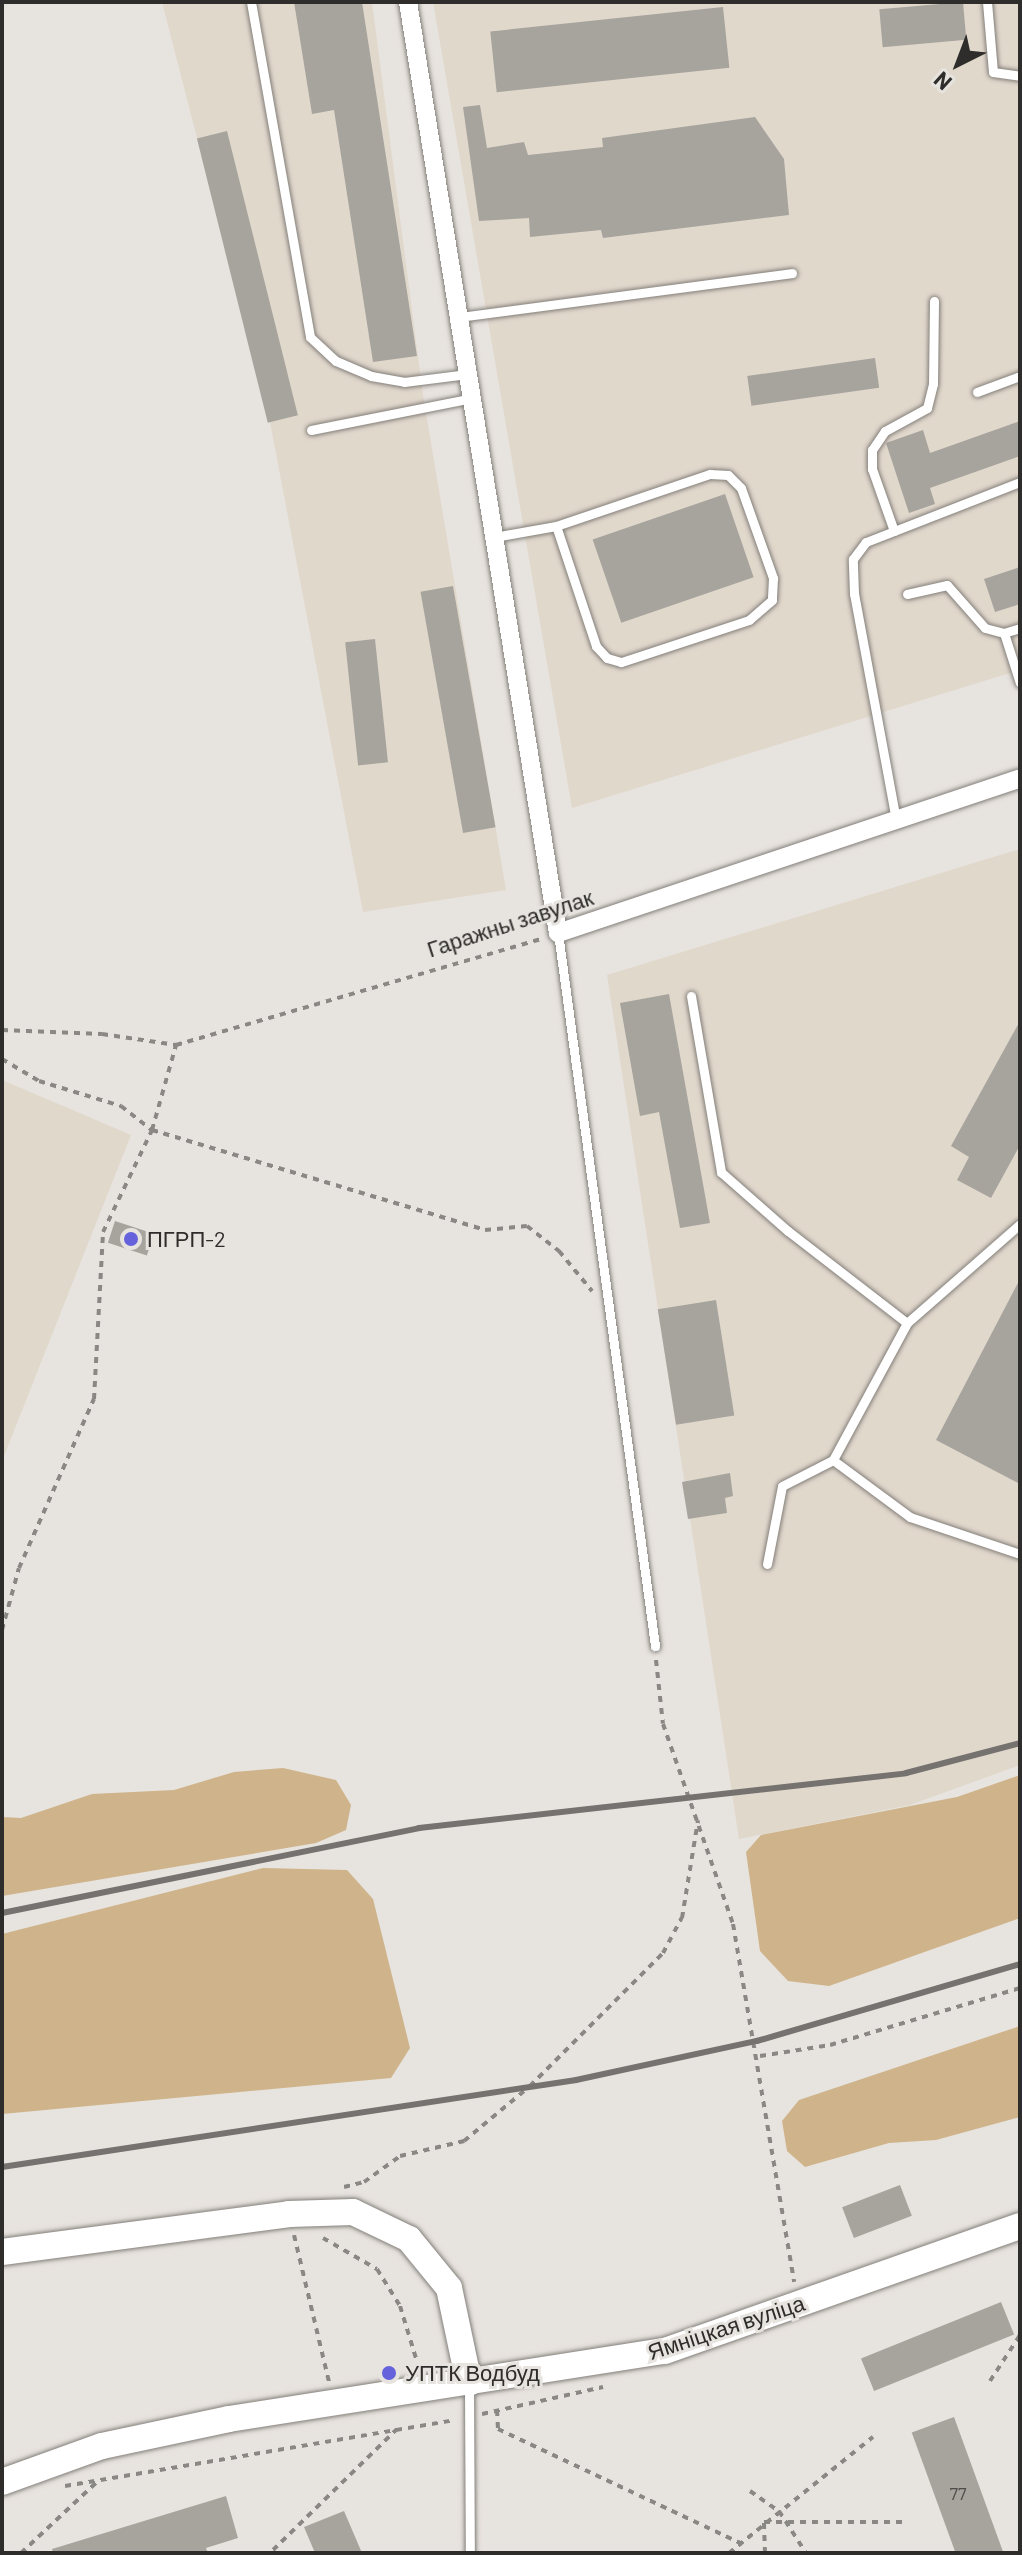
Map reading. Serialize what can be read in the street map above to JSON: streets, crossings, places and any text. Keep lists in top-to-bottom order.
{
  "streets": {
    "main road": ["Ямніцкая вуліца"],
    "street": ["Гаражны завулак"]
  },
  "places": ["ПГРП-2", "УПТК Водбуд"],
  "house_numbers": ["77"],
  "north": "bottom left"
}
